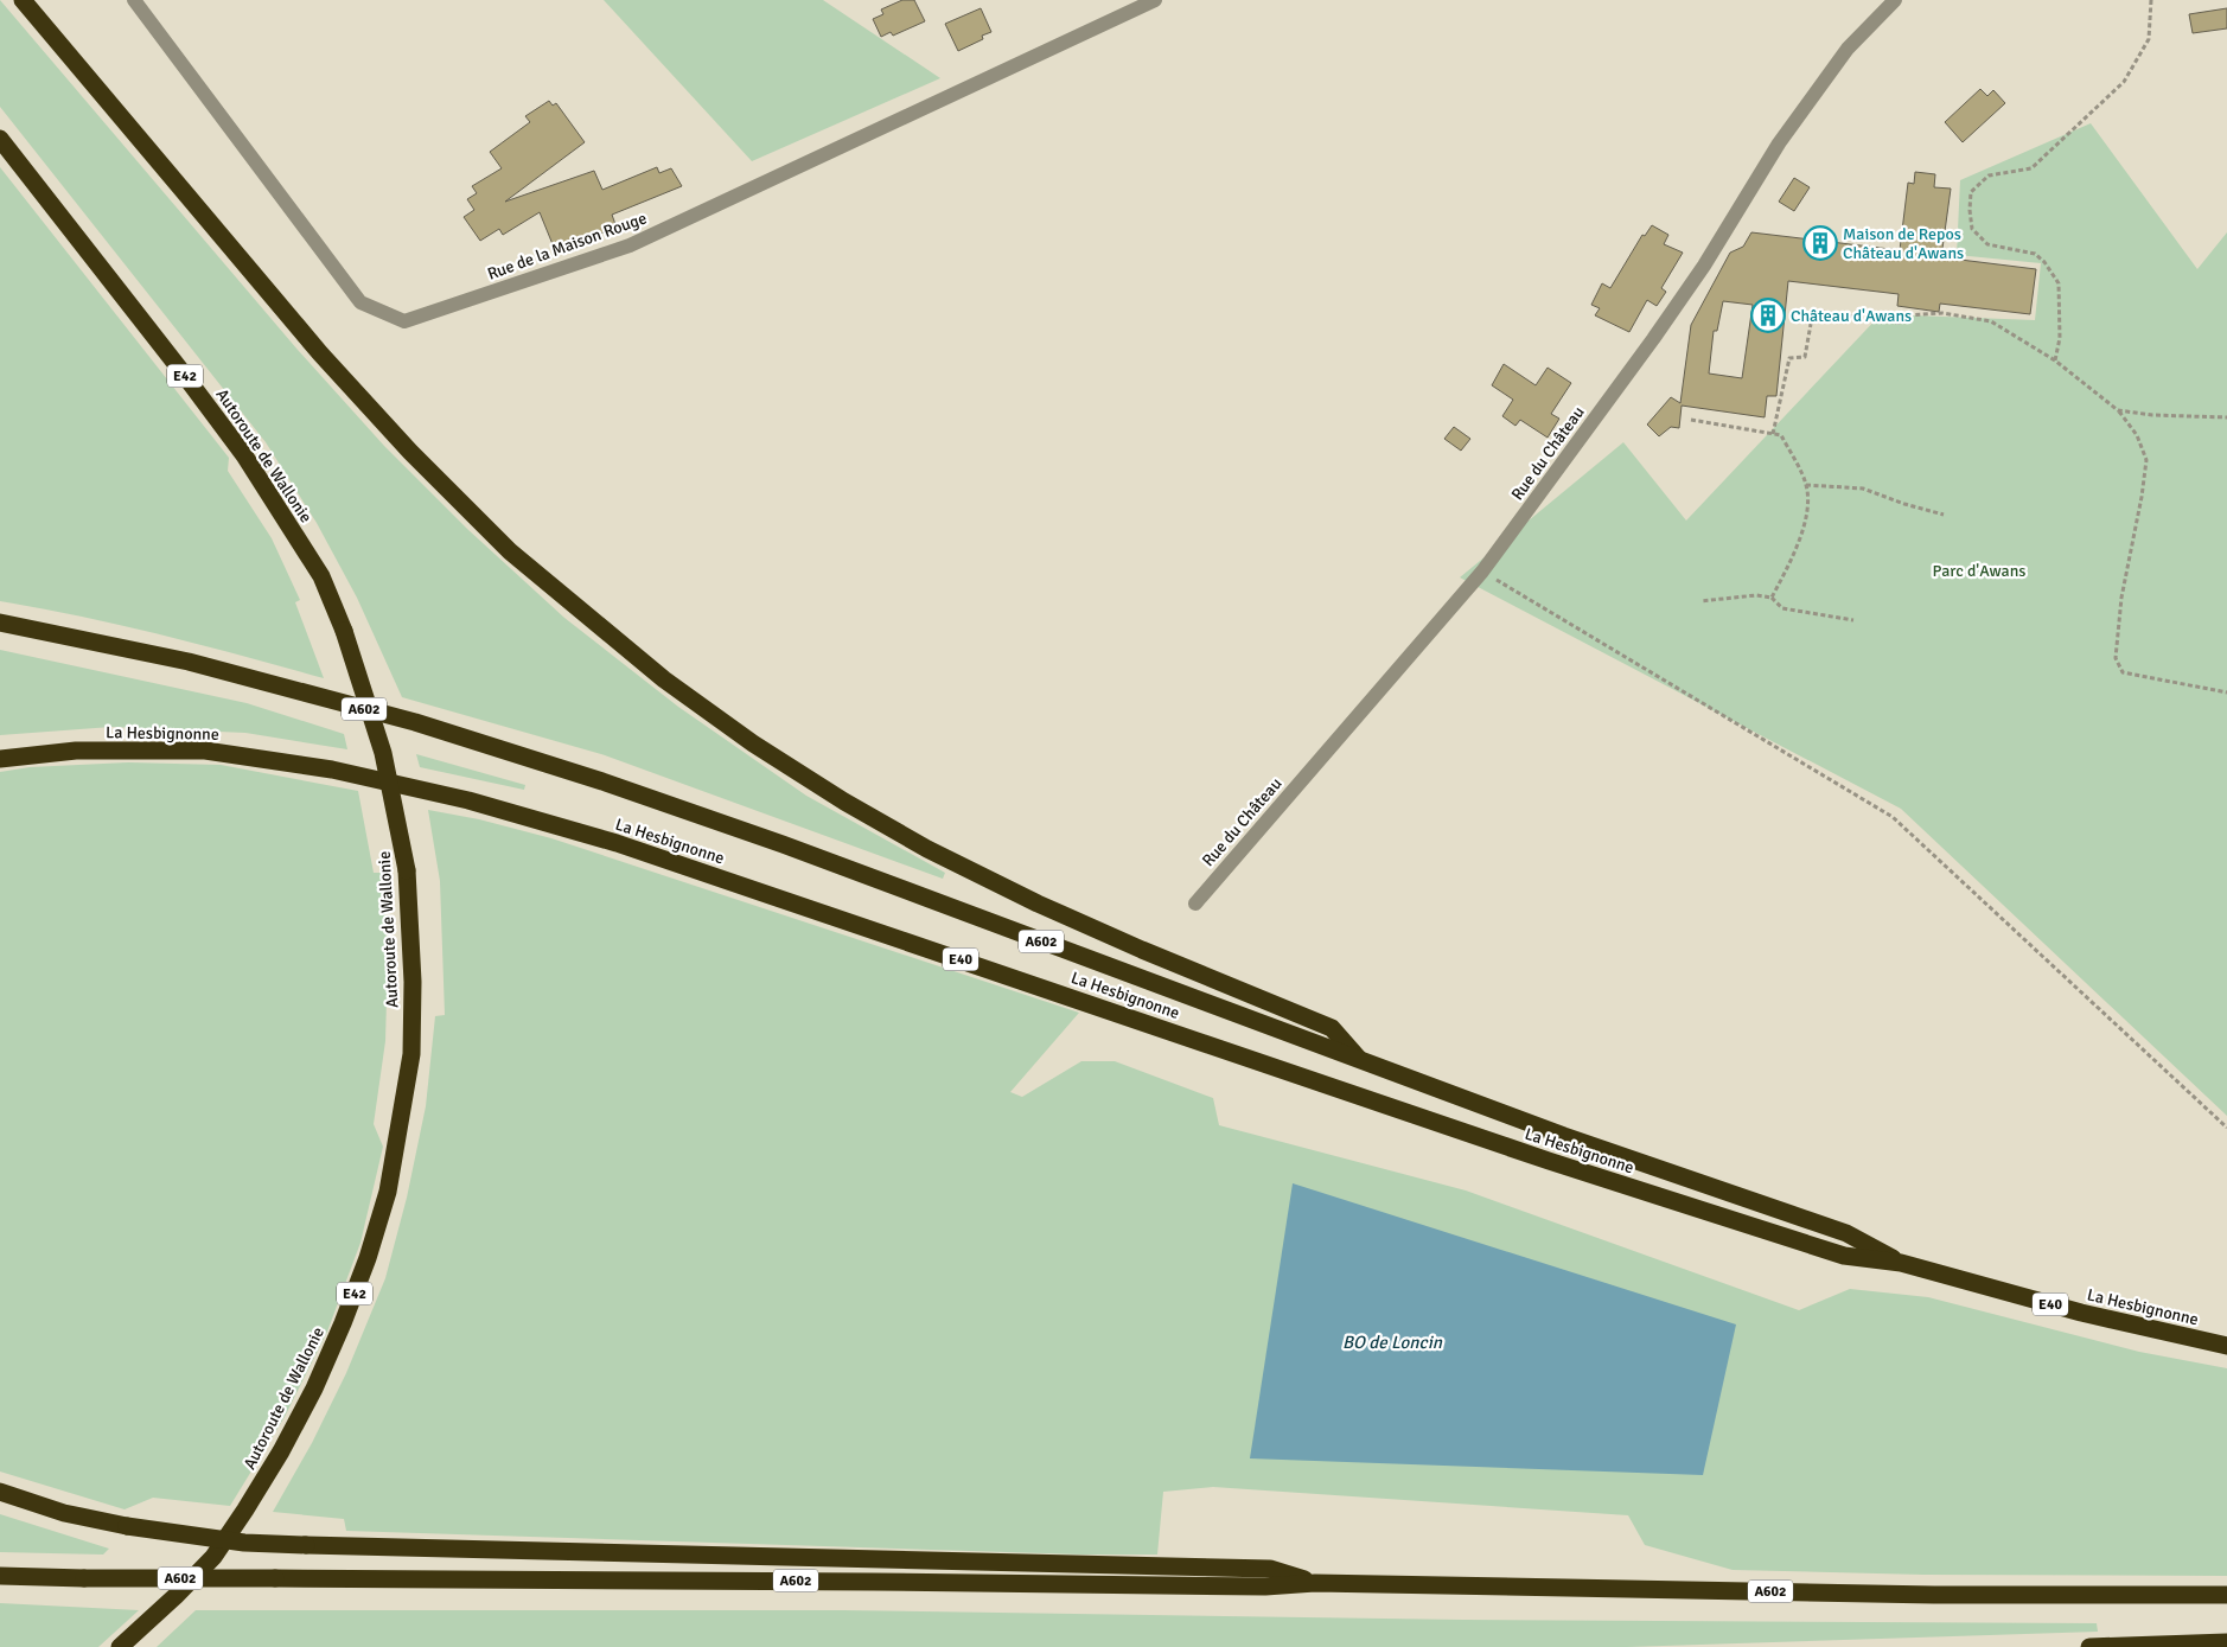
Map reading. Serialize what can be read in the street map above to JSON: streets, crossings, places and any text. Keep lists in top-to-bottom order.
{
  "streets": {
    "highway": [
      "E42",
      "Autoroute de Wallonie",
      "A602",
      "La Hesbignonne",
      "E40"
    ],
    "street": ["Rue de la Maison Rouge", "Rue du Château"]
  },
  "water": ["BO de Loncin"],
  "parks": ["Parc d'Awans"],
  "places": {
    "building": ["Maison de Repos Château d'Awans", "Château d'Awans"]
  }
}
